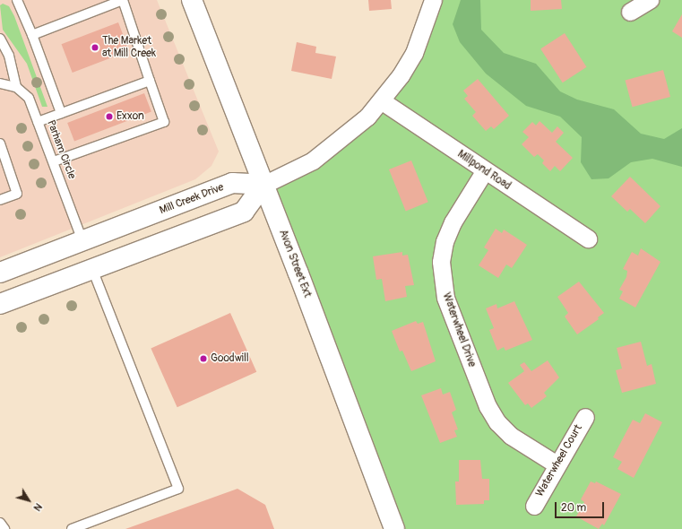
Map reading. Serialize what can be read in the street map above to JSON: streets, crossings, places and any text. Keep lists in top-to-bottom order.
{
  "streets": {
    "street": [
      "Millpond Road",
      "Mill Creek Drive",
      "Avon Street Ext",
      "Waterwheel Drive",
      "Waterwheel Court"
    ],
    "lane": ["Parham Circle"]
  },
  "crossings": [
    ["Parham Circle", "Mill Creek Drive"],
    ["Millpond Road", "Waterwheel Drive"],
    ["Mill Creek Drive", "Avon Street Ext"],
    ["Waterwheel Drive", "Waterwheel Court"]
  ],
  "places": ["The Market at Mill Creek", "Exxon", "Goodwill"],
  "scale_bar": "20 m",
  "north": "bottom right"
}
